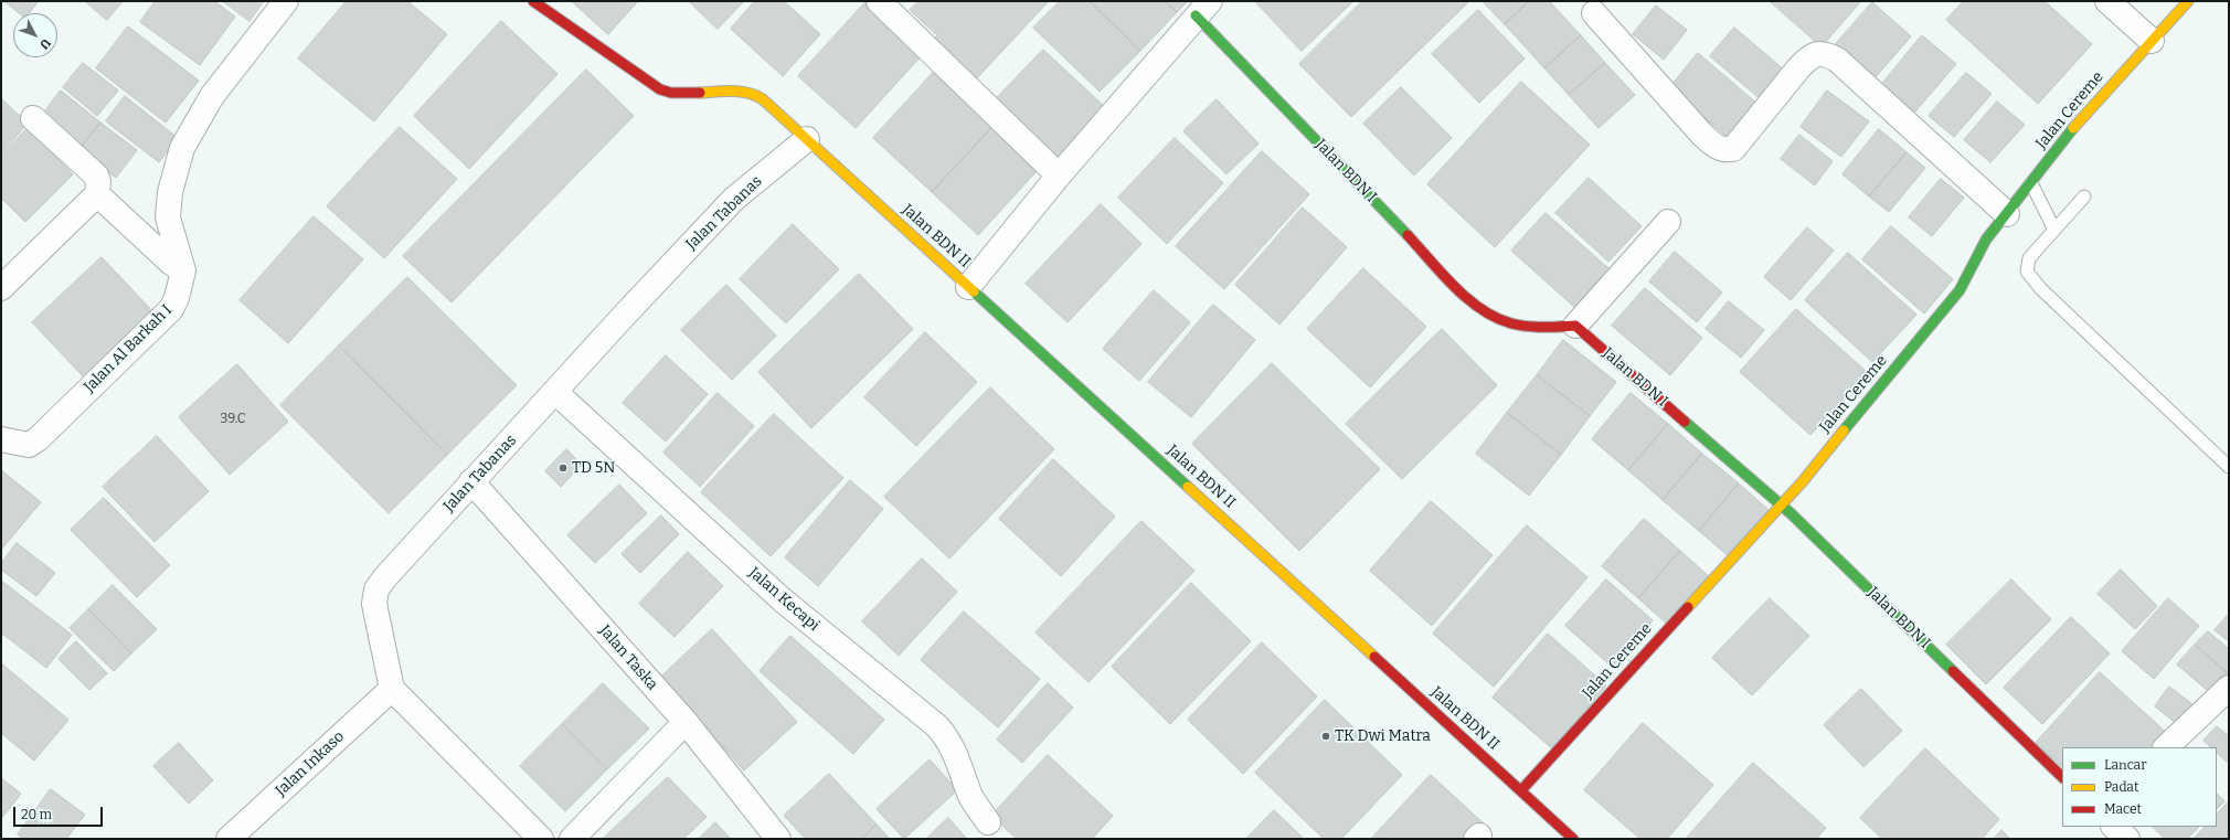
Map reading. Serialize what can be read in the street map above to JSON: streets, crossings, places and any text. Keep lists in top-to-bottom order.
{
  "streets": {
    "street": [
      "Jalan Cereme",
      "Jalan BDN I",
      "Jalan Tabanas",
      "Jalan BDN II",
      "Jalan Al Barkah I",
      "Jalan Kecapi",
      "Jalan Taska",
      "Jalan Inkaso"
    ]
  },
  "crossings": [
    ["Jalan Cereme", "Jalan BDN I"],
    ["Jalan Cereme", "Jalan BDN II"],
    ["Jalan BDN I", "Jalan BDN II"],
    ["Jalan Tabanas", "Jalan BDN II"],
    ["Jalan Tabanas", "Jalan Kecapi"],
    ["Jalan Tabanas", "Jalan Taska"],
    ["Jalan Tabanas", "Jalan Inkaso"]
  ],
  "places": ["TD 5N", "TK Dwi Matra"],
  "house_numbers": ["39.C"],
  "legend": ["Lancar", "Padat", "Macet"],
  "scale_bar": "20 m",
  "north": "bottom right"
}
